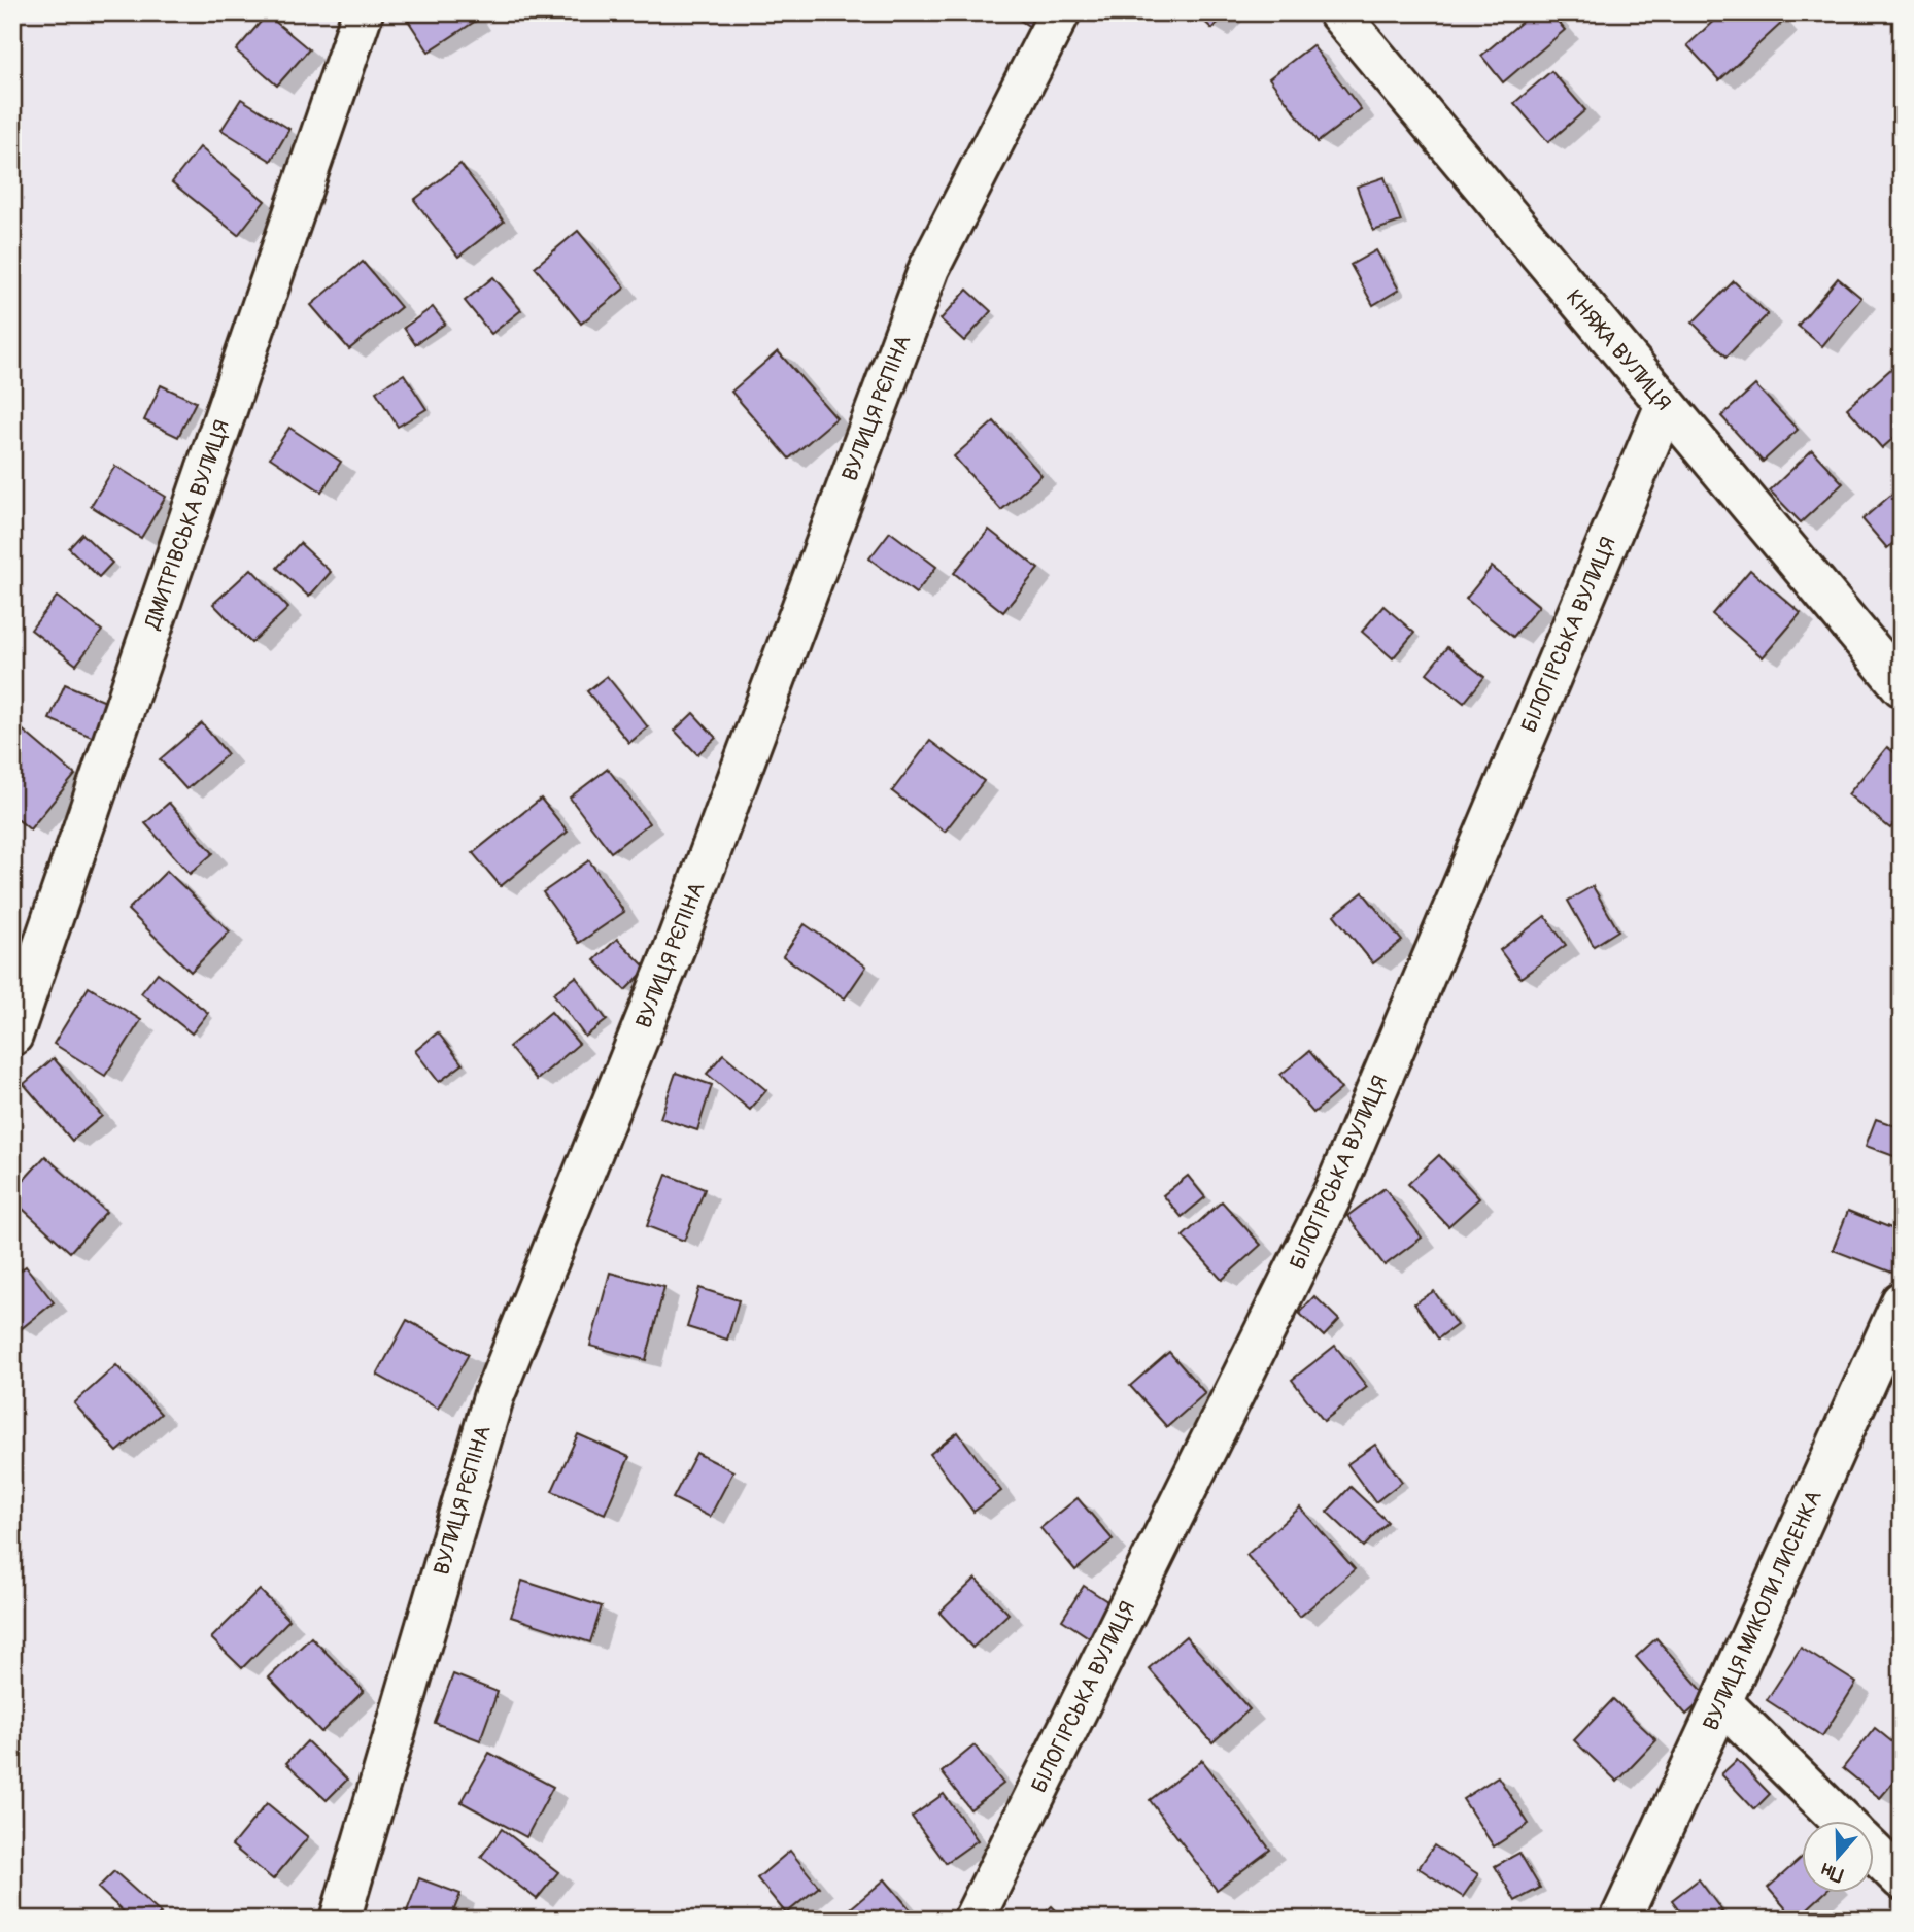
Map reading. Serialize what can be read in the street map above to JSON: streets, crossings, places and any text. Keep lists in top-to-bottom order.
{
  "streets": {
    "street": [
      "КНЯЖА ВУЛИЦЯ",
      "ВУЛИЦЯ РЄПІНА",
      "ДМИТРІВСЬКА ВУЛИЦЯ",
      "БІЛОГІРСЬКА ВУЛИЦЯ",
      "ВУЛИЦЯ МИКОЛИ ЛИСЕНКА"
    ]
  },
  "crossings": [
    ["КНЯЖА ВУЛИЦЯ", "БІЛОГІРСЬКА ВУЛИЦЯ"]
  ],
  "north": "bottom"
}
